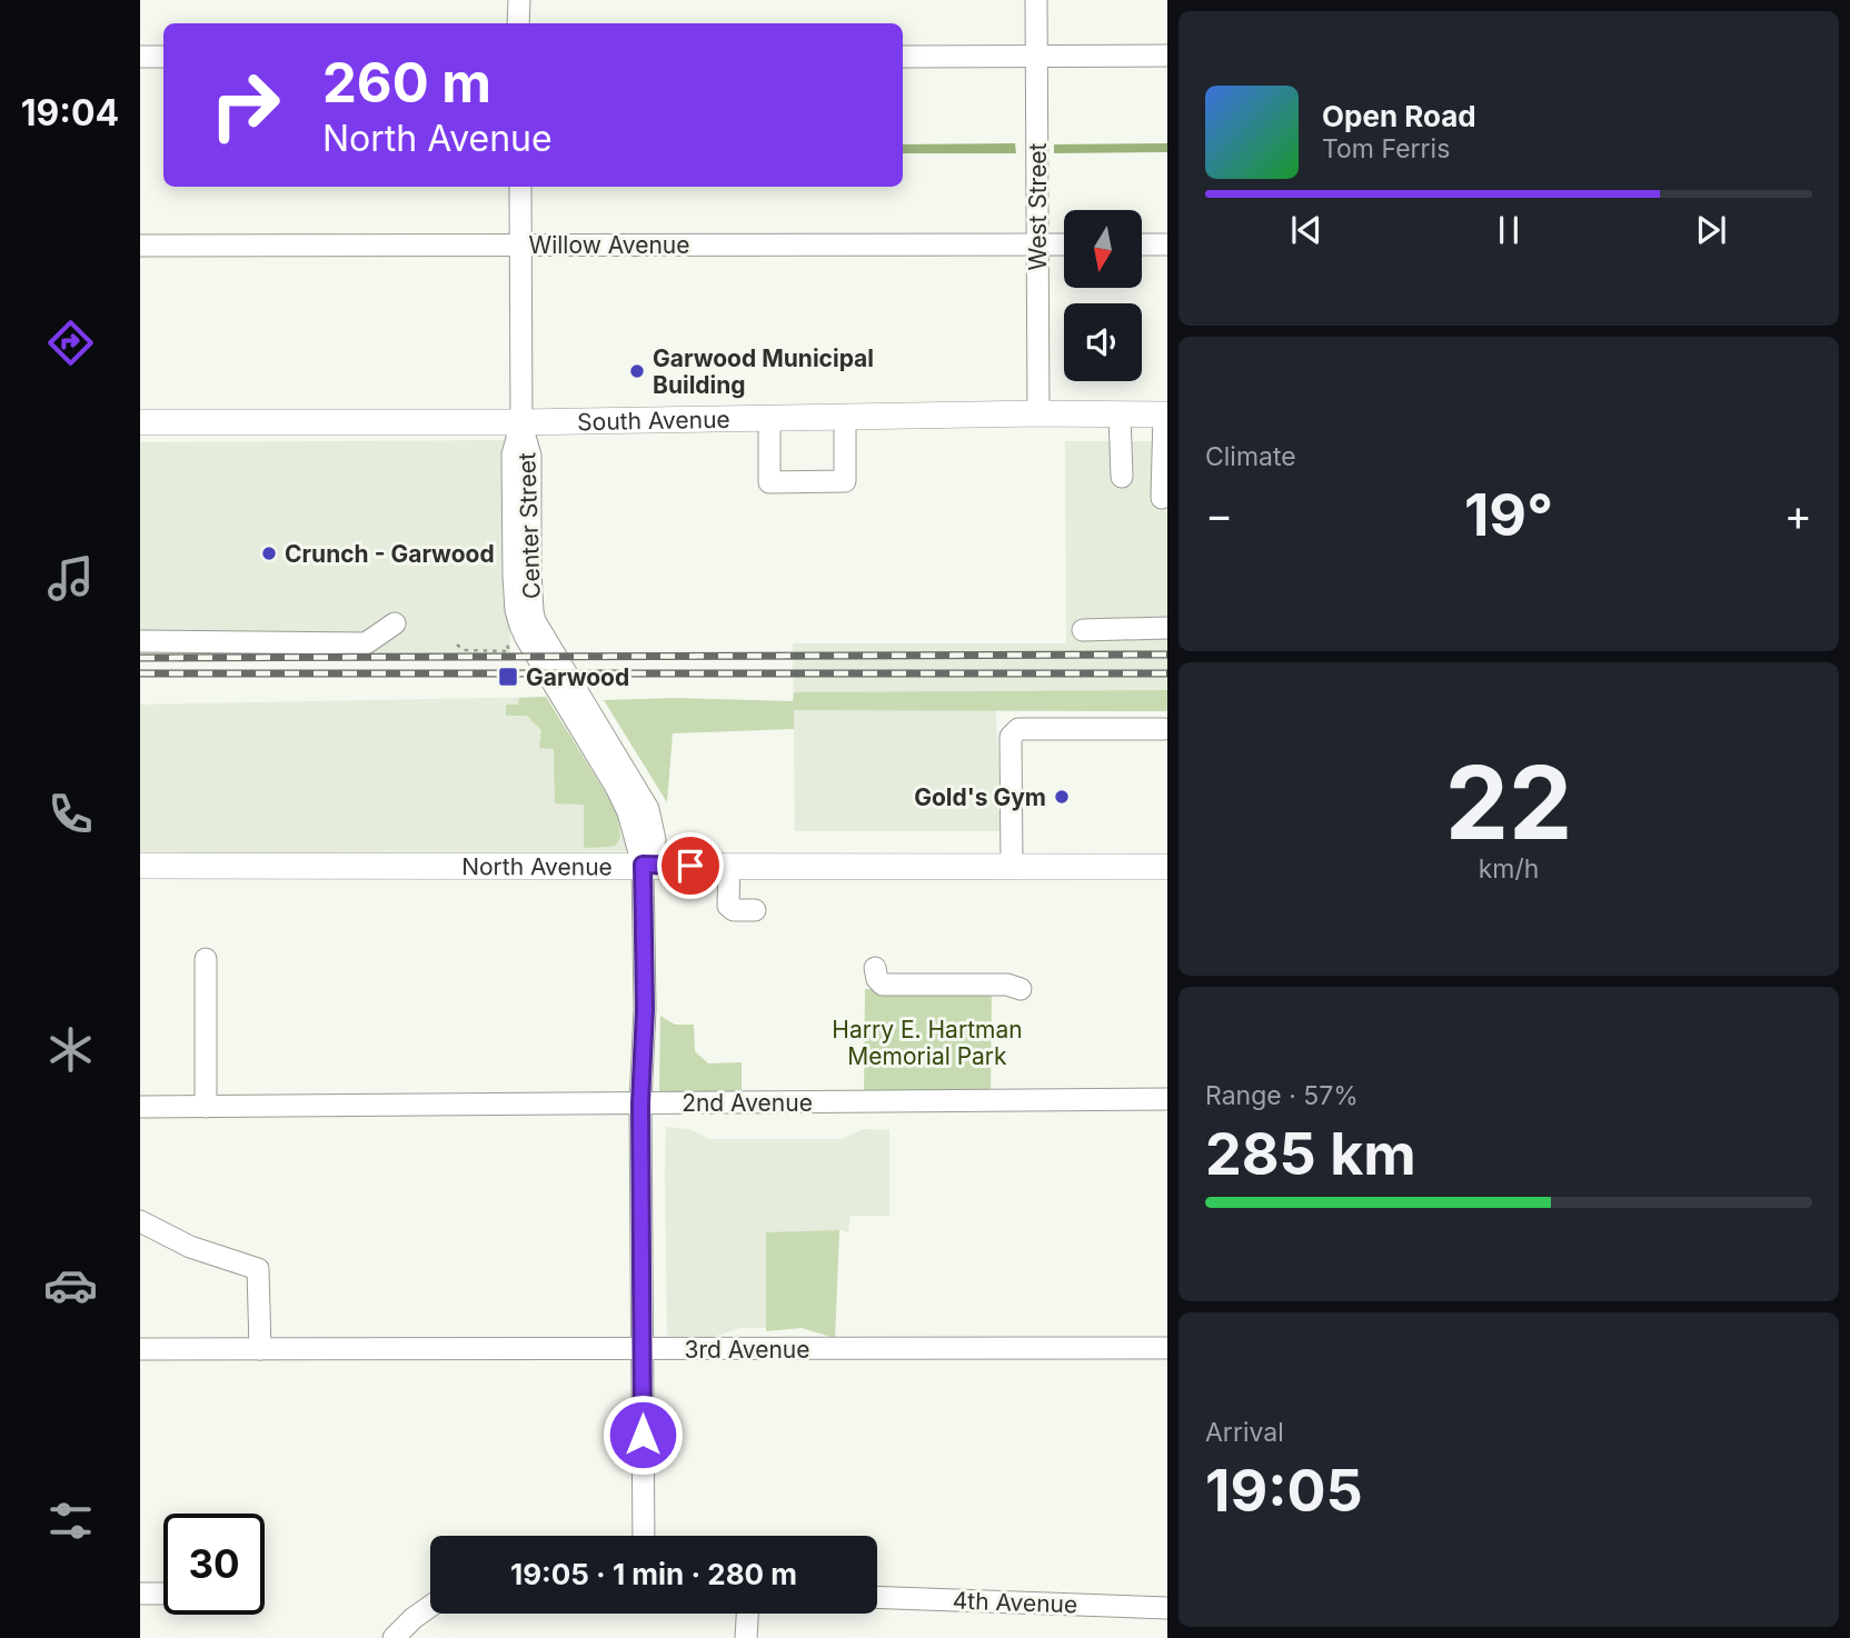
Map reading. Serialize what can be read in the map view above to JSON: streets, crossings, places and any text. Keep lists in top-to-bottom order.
{
  "streets": {
    "main road": ["South Avenue", "North Avenue"],
    "street": [
      "West Street",
      "Willow Avenue",
      "Center Street",
      "2nd Avenue",
      "3rd Avenue",
      "4th Avenue"
    ]
  },
  "crossings": [
    ["West Street", "Willow Avenue"],
    ["West Street", "South Avenue"],
    ["Willow Avenue", "Center Street"],
    ["South Avenue", "Center Street"],
    ["Center Street", "North Avenue"],
    ["Center Street", "2nd Avenue"],
    ["Center Street", "3rd Avenue"]
  ],
  "parks": ["Harry E. Hartman Memorial Park"],
  "places": {
    "other": ["Garwood Municipal Building", "Crunch - Garwood", "Gold's Gym"],
    "transit": ["Garwood"]
  },
  "north": "bottom",
  "page": {
    "tabs": "19:04",
    "turn": ["260 m", "North Avenue"],
    "song": ["Open Road", "Tom Ferris"],
    "tile": [
      "Climate",
      ["22", "km/h"],
      ["Range · 57%", "285 km"],
      ["Arrival", "19:05"]
    ],
    "heat": ["−", "19°", "+"],
    "limit": "30",
    "trip": "19:05 · 1 min · 280 m"
  }
}
